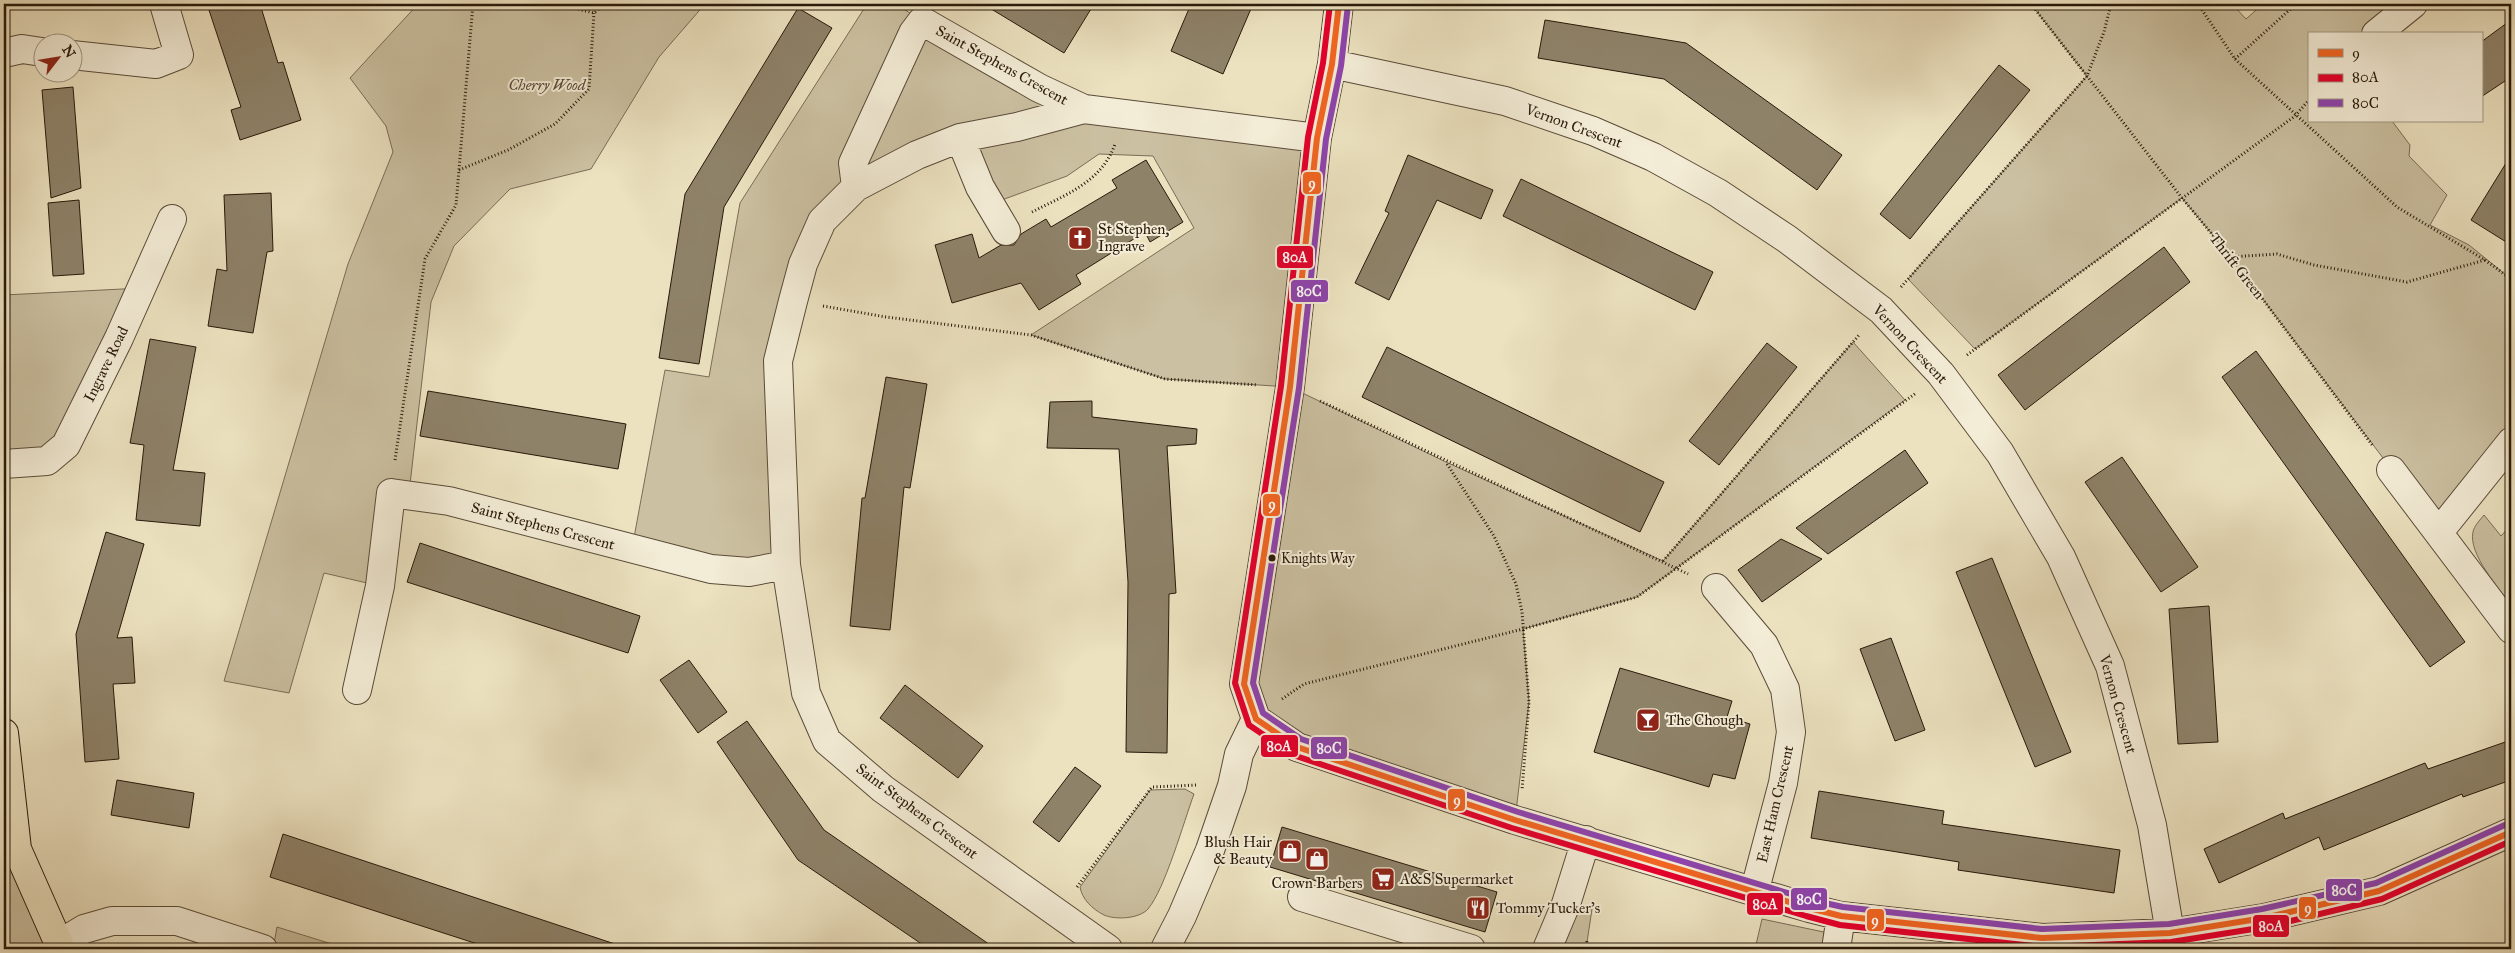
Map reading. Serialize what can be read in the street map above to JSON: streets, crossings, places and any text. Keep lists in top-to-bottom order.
{
  "streets": {
    "street": [
      "Saint Stephens Crescent",
      "Vernon Crescent",
      "Ingrave Road",
      "East Ham Crescent"
    ],
    "path": ["Thrift Green"]
  },
  "parks": ["Cherry Wood"],
  "places": {
    "church": ["St Stephen, Ingrave"],
    "other": ["Knights Way"],
    "bar": ["The Chough"],
    "shop": ["Blush Hair & Beauty", "Crown Barbers"],
    "supermarket": ["A&S Supermarket"],
    "restaurant": ["Tommy Tucker's"]
  },
  "lines": ["transit line 9", "transit line 80A", "transit line 80C"],
  "legend": ["9", "80A", "80C"],
  "north": "top right"
}
